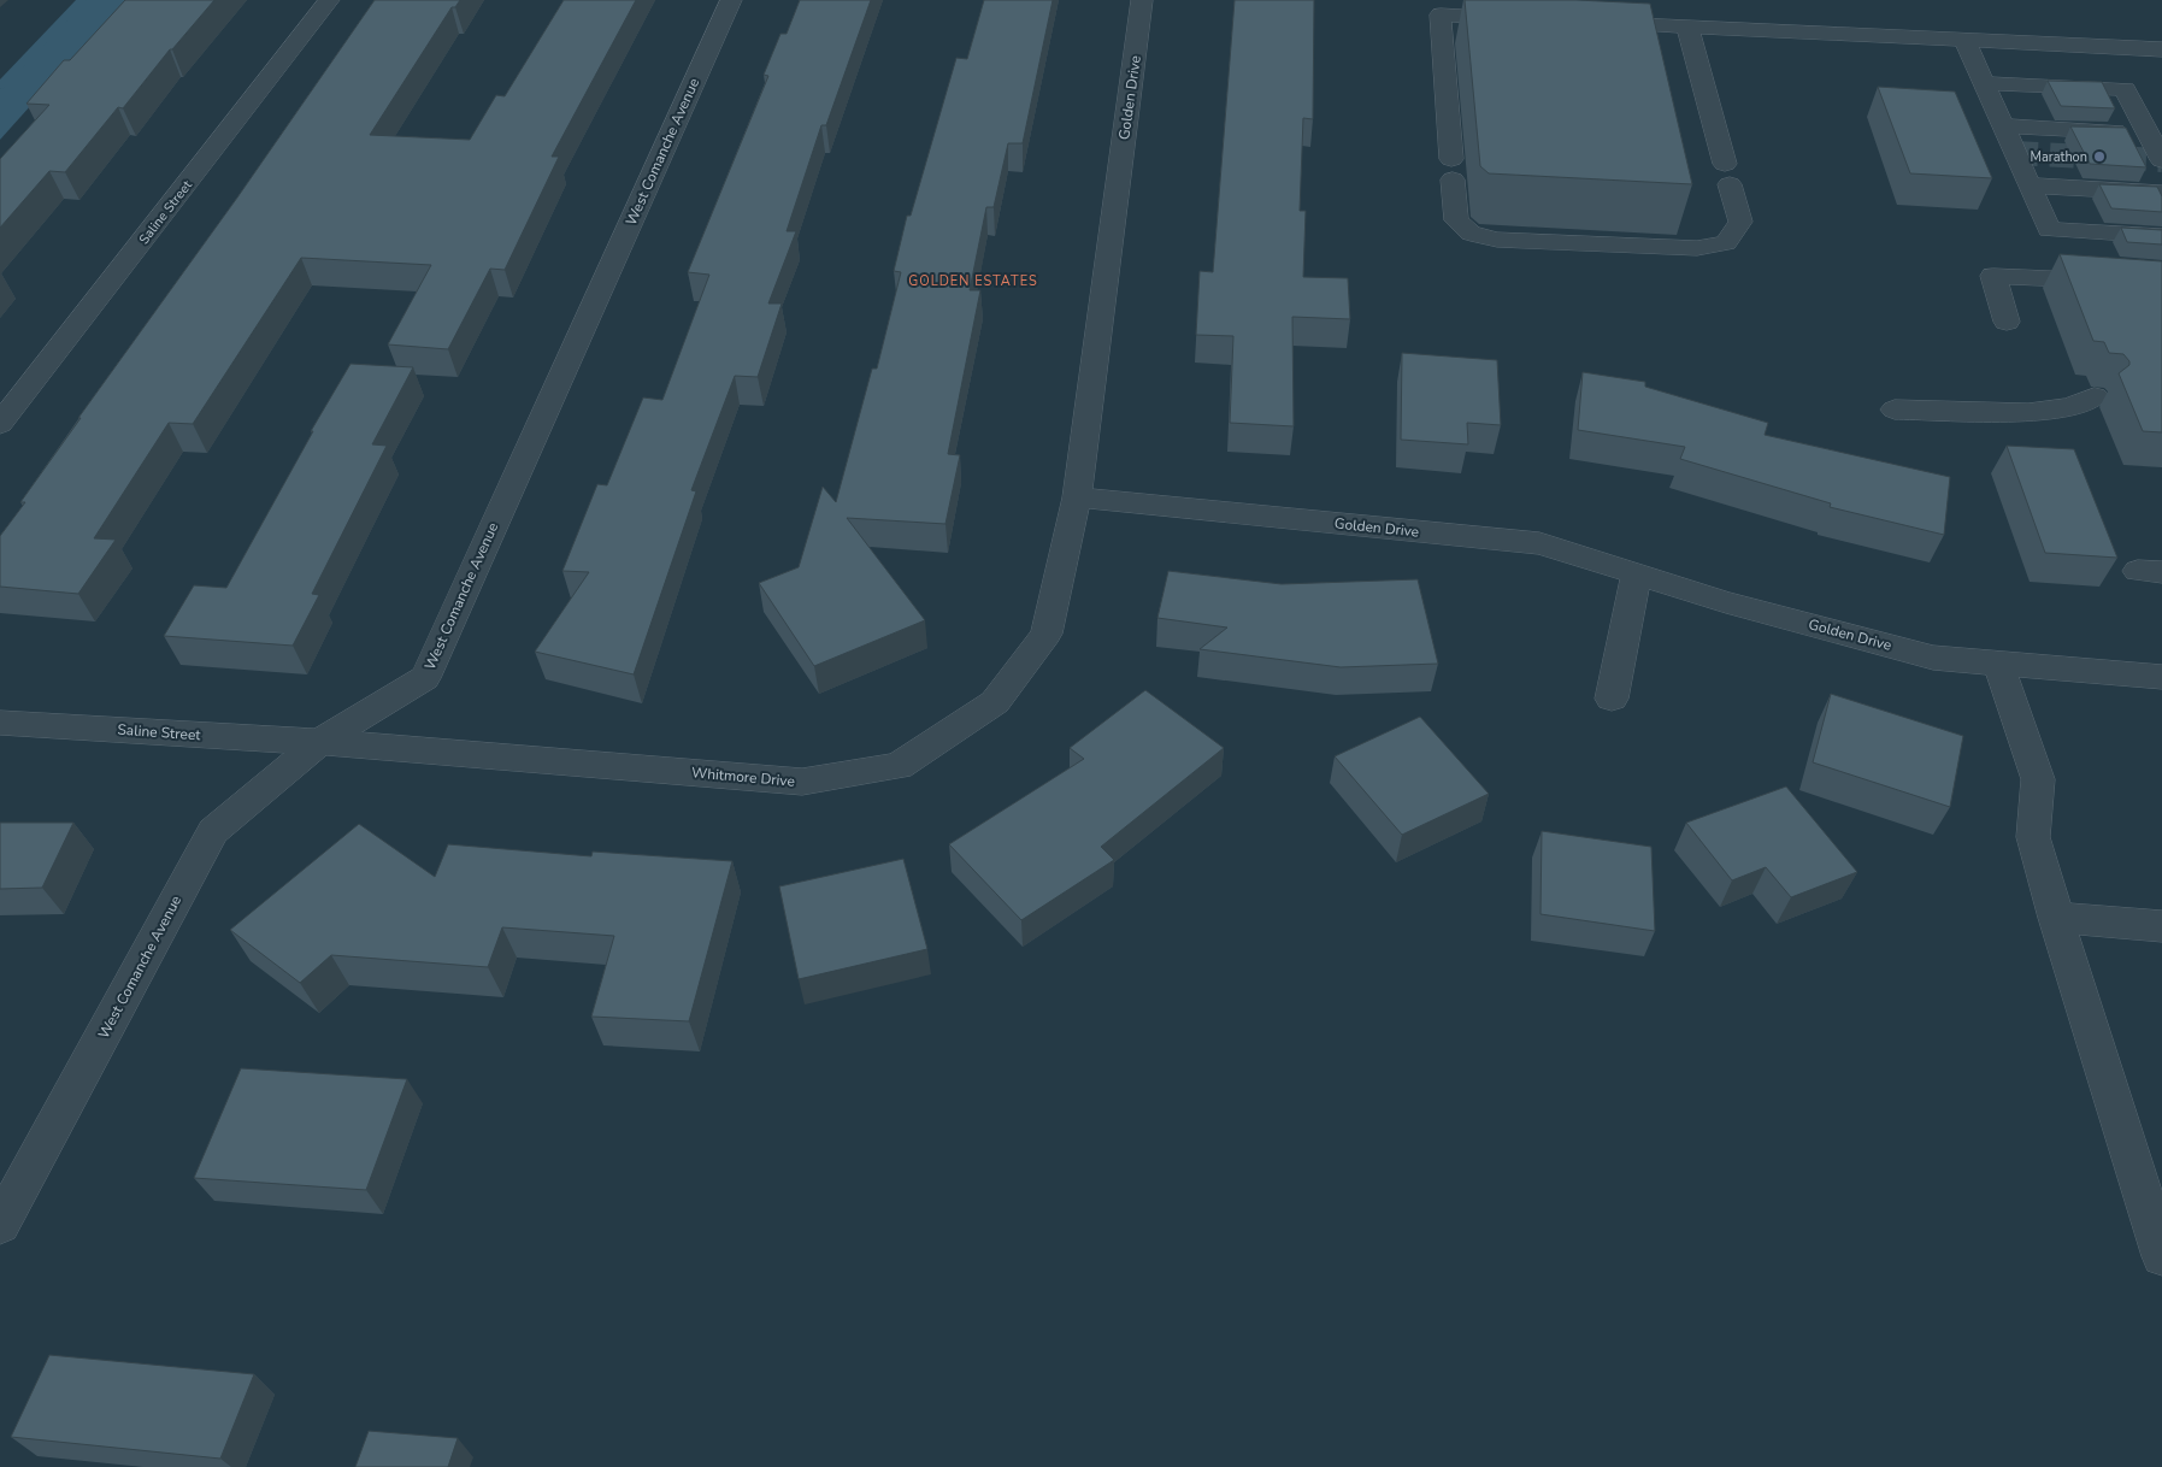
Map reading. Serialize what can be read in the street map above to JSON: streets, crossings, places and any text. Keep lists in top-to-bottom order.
{
  "streets": {
    "street": [
      "Golden Drive",
      "West Comanche Avenue",
      "Saline Street",
      "Whitmore Drive"
    ]
  },
  "crossings": [
    ["Golden Drive", "Whitmore Drive"],
    ["West Comanche Avenue", "Saline Street"],
    ["West Comanche Avenue", "Whitmore Drive"],
    ["Saline Street", "Whitmore Drive"]
  ],
  "districts": ["GOLDEN ESTATES"],
  "places": ["Marathon"]
}
